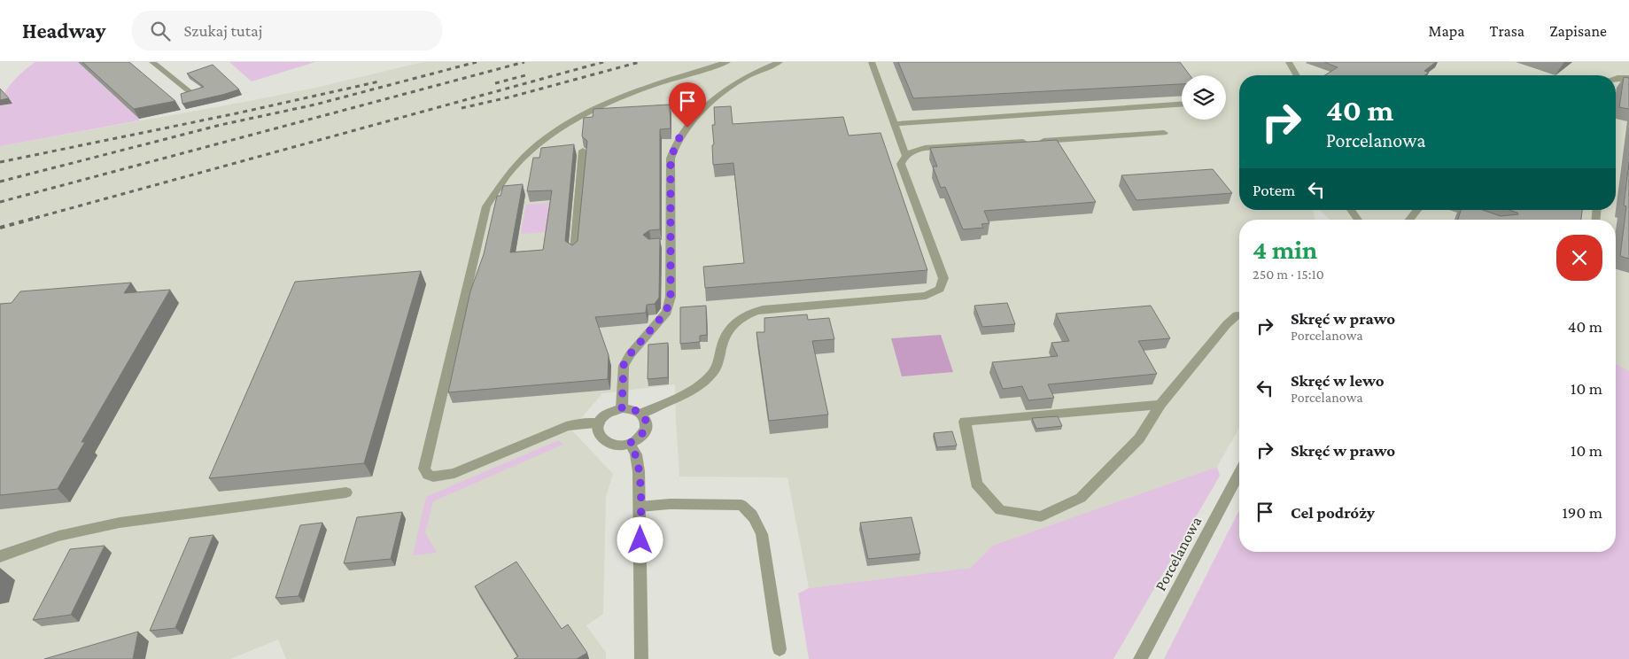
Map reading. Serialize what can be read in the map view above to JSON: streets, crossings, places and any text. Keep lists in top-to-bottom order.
{
  "streets": {
    "street": ["Porcelanowa"]
  },
  "page": {
    "header": "Headway",
    "search": "Szukaj tutaj",
    "nav": ["Mapa", "Trasa", "Zapisane"],
    "turn": ["40 m", "Porcelanowa"],
    "then": "Potem",
    "heading": ["4 min", "250 m · 15:10"],
    "list": [
      {
        "name": "Skręć w prawo",
        "note": "Porcelanowa",
        "value": "40 m"
      },
      {
        "name": "Skręć w lewo",
        "note": "Porcelanowa",
        "value": "10 m"
      },
      {
        "name": "Skręć w prawo",
        "value": "10 m"
      },
      {
        "name": "Cel podróży",
        "value": "190 m"
      }
    ]
  }
}
